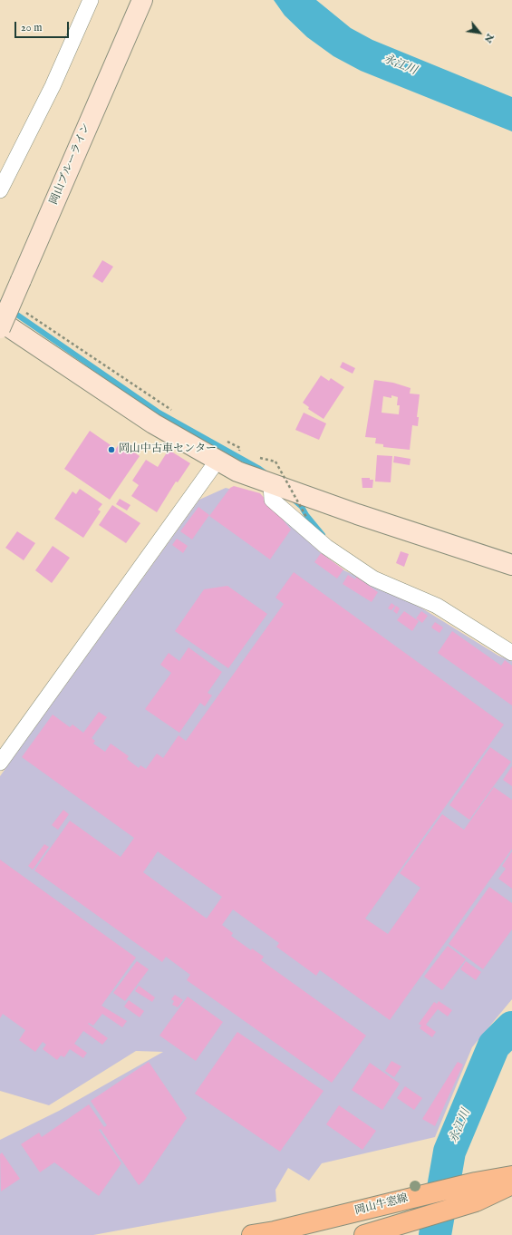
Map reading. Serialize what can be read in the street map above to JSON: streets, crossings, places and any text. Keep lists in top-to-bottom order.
{
  "streets": {
    "main road": ["岡山牛窓線"],
    "street": ["岡山ブルーライン"]
  },
  "water": ["永江川"],
  "places": ["岡山中古車センター"],
  "scale_bar": "20 m",
  "north": "bottom right"
}
